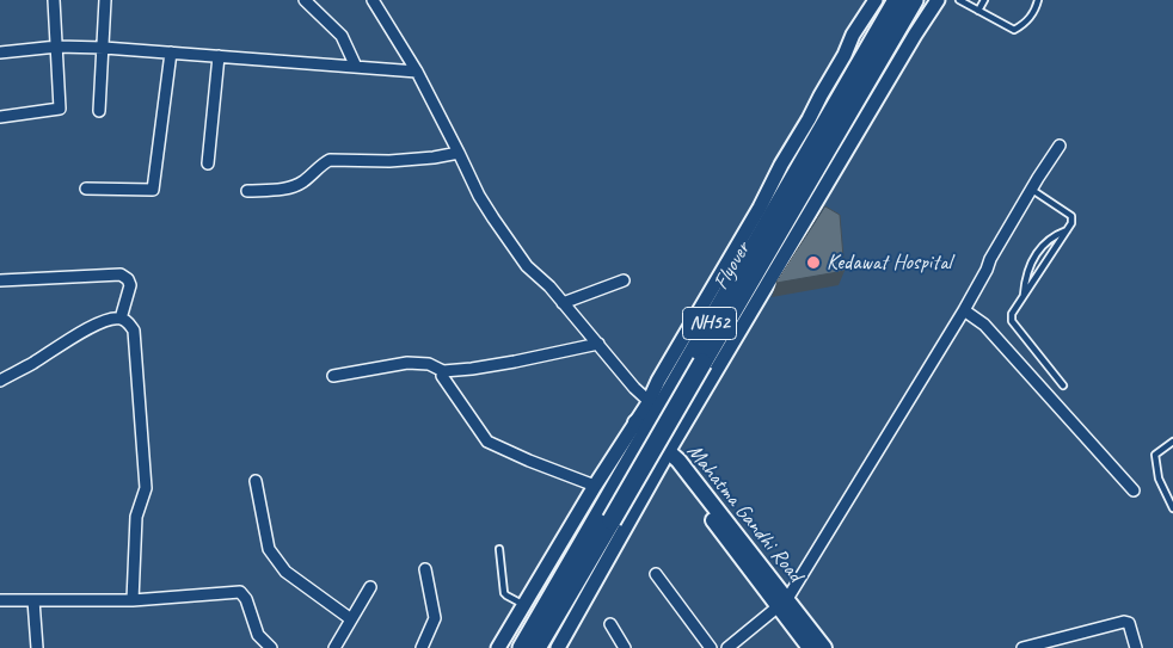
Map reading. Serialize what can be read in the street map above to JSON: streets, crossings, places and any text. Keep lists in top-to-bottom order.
{
  "streets": {
    "highway": ["Flyover", "NH52"],
    "main road": ["Mahatma Gandhi Road"]
  },
  "crossings": [
    ["NH52", "Mahatma Gandhi Road"]
  ],
  "places": ["Kedawat Hospital"]
}
